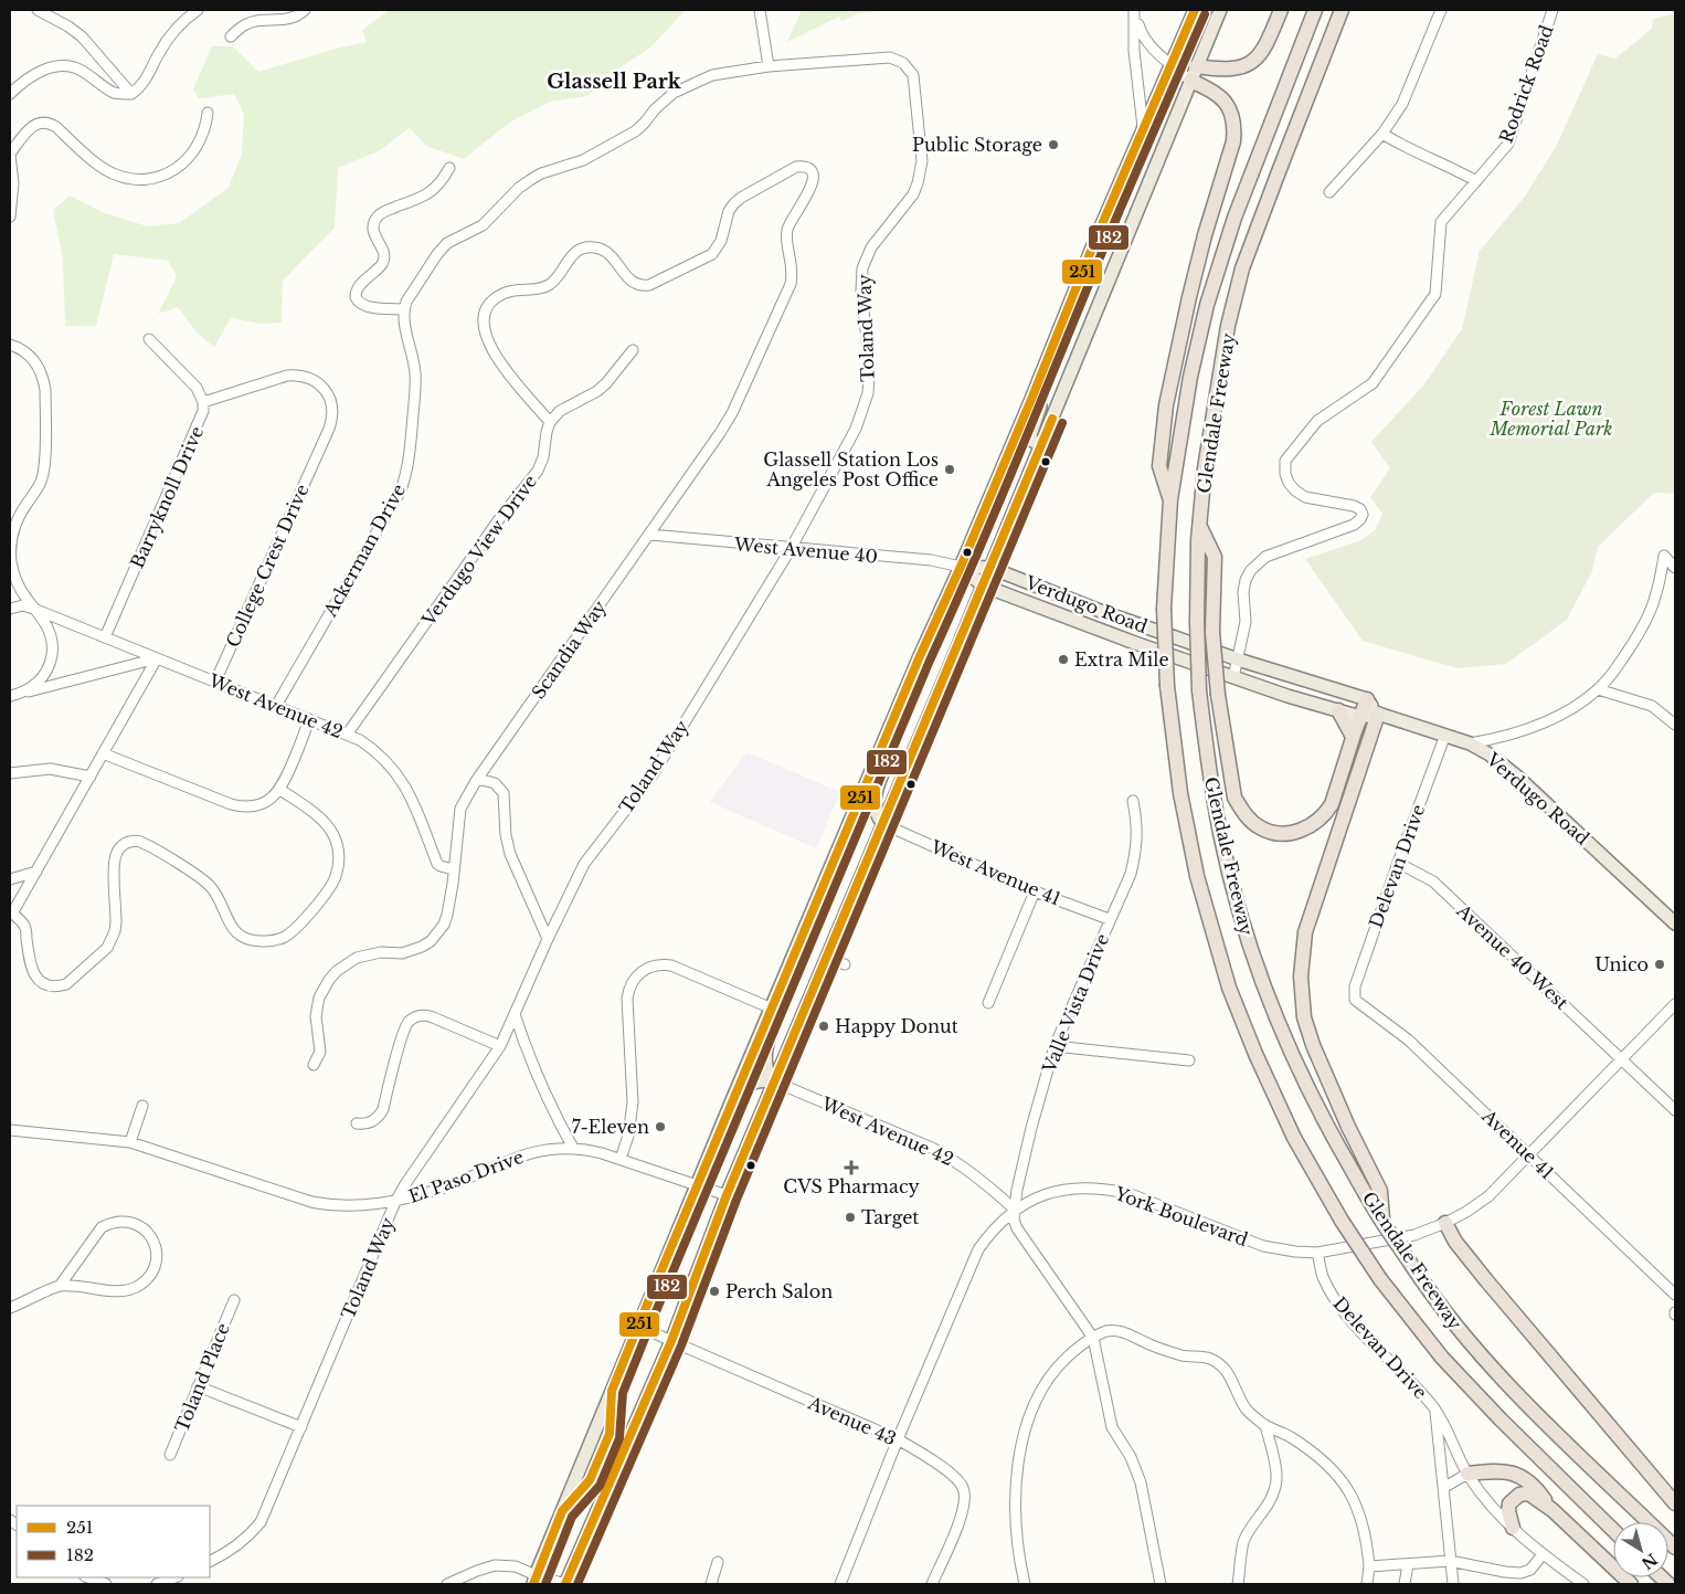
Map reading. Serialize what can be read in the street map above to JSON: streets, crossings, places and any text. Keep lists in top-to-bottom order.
{
  "streets": {
    "highway": ["Glendale Freeway"],
    "main road": ["Verdugo Road"],
    "street": [
      "Rodrick Road",
      "Toland Way",
      "Barryknoll Drive",
      "Ackerman Drive",
      "Verdugo View Drive",
      "West Avenue 40",
      "College Crest Drive",
      "Scandia Way",
      "West Avenue 42",
      "Delevan Drive",
      "West Avenue 41",
      "Avenue 40 West",
      "Valle Vista Drive",
      "Avenue 41",
      "El Paso Drive",
      "York Boulevard",
      "Toland Place",
      "Avenue 43"
    ]
  },
  "crossings": [
    ["Rodrick Road", "Verdugo Road"],
    ["Toland Way", "West Avenue 40"],
    ["Toland Way", "El Paso Drive"],
    ["Barryknoll Drive", "College Crest Drive"],
    ["Barryknoll Drive", "West Avenue 42"],
    ["Ackerman Drive", "West Avenue 42"],
    ["Verdugo View Drive", "Scandia Way"],
    ["Verdugo View Drive", "West Avenue 42"],
    ["West Avenue 40", "Verdugo Road"],
    ["West Avenue 40", "Scandia Way"],
    ["College Crest Drive", "West Avenue 42"],
    ["Verdugo Road", "Delevan Drive"],
    ["Scandia Way", "West Avenue 42"],
    ["West Avenue 42", "Valle Vista Drive"],
    ["West Avenue 42", "York Boulevard"],
    ["Delevan Drive", "Avenue 40 West"],
    ["Delevan Drive", "Avenue 41"],
    ["Delevan Drive", "York Boulevard"],
    ["West Avenue 41", "Valle Vista Drive"],
    ["Avenue 40 West", "York Boulevard"],
    ["Valle Vista Drive", "York Boulevard"],
    ["Avenue 41", "York Boulevard"],
    ["York Boulevard", "Avenue 43"]
  ],
  "districts": ["Glassell Park"],
  "parks": ["Forest Lawn Memorial Park"],
  "places": {
    "other": [
      "Public Storage",
      "Glassell Station Los Angeles Post Office",
      "Extra Mile",
      "Unico",
      "Happy Donut",
      "7-Eleven",
      "Target",
      "Perch Salon"
    ],
    "health": ["CVS Pharmacy"]
  },
  "lines": ["transit line 251", "transit line 182"],
  "legend": ["251", "182"],
  "north": "bottom right"
}
